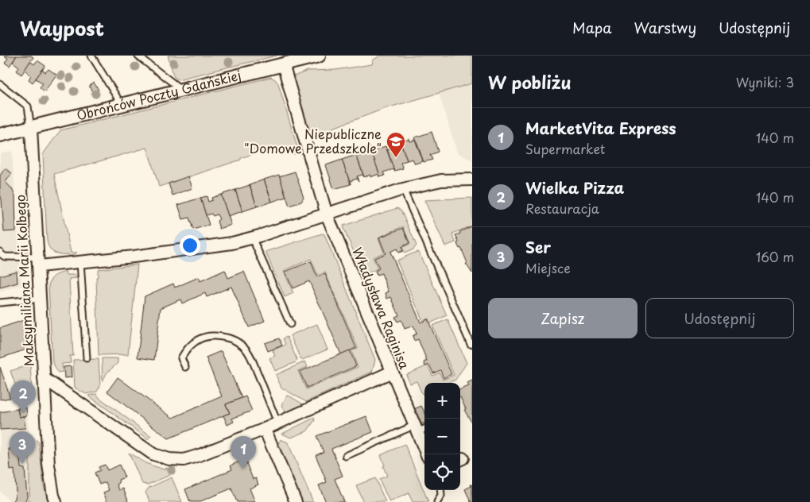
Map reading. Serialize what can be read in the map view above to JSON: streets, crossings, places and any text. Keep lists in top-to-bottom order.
{
  "streets": {
    "street": ["Obrońców Poczty Gdańskiej", "Maksymiliana Marii Kolbego", "Władysława Raginisa"]
  },
  "crossings": [
    ["Obrońców Poczty Gdańskiej", "Maksymiliana Marii Kolbego"],
    ["Obrońców Poczty Gdańskiej", "Władysława Raginisa"]
  ],
  "places": {
    "school or university": ["Niepubliczne \"Domowe Przedszkole\""]
  },
  "page": {
    "header": "Waypost",
    "nav": ["Mapa", "Warstwy", "Udostępnij"],
    "heading": ["W pobliżu", "Wyniki: 3"],
    "list": [
      {
        "mark": "1",
        "name": "MarketVita Express",
        "note": "Supermarket",
        "value": "140 m"
      },
      {
        "mark": "2",
        "name": "Wielka Pizza",
        "note": "Restauracja",
        "value": "140 m"
      },
      {
        "mark": "3",
        "name": "Ser",
        "note": "Miejsce",
        "value": "160 m"
      }
    ],
    "buttons": ["Zapisz", "Udostępnij"],
    "pins": ["2", "3", "1"],
    "map_buttons": ["+", "−"]
  }
}
